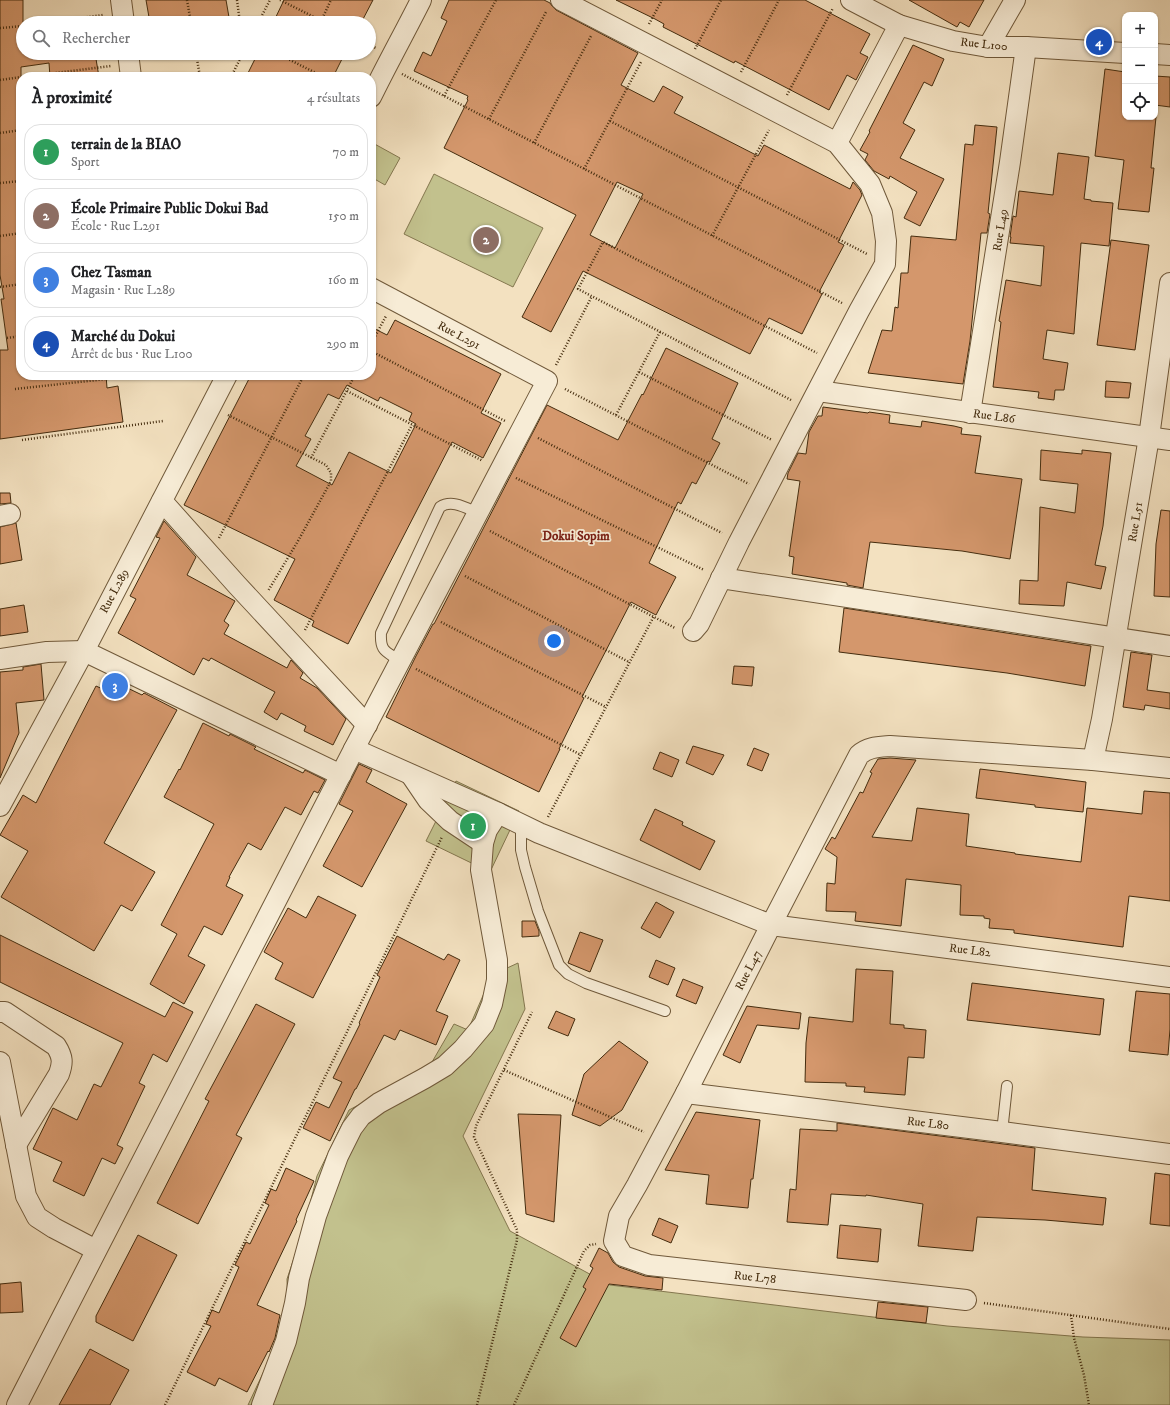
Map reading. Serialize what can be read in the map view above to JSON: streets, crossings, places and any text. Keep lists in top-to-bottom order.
{
  "streets": {
    "street": [
      "Rue L100",
      "Rue L49",
      "Rue L291",
      "Rue L86",
      "Rue L51",
      "Rue L289",
      "Rue L82",
      "Rue L47",
      "Rue L80",
      "Rue L78"
    ]
  },
  "crossings": [
    ["Rue L100", "Rue L49"],
    ["Rue L49", "Rue L86"],
    ["Rue L86", "Rue L51"],
    ["Rue L51", "Rue L47"],
    ["Rue L82", "Rue L47"],
    ["Rue L47", "Rue L80"],
    ["Rue L47", "Rue L78"]
  ],
  "districts": ["Dokui Sopim"],
  "page": {
    "map_buttons": ["+", "−"],
    "search": "Rechercher",
    "pins": [
      "4",
      "2",
      "3",
      "1"
    ],
    "heading": ["À proximité", "4 résultats"],
    "list": [
      {
        "mark": "1",
        "name": "terrain de la BIAO",
        "note": "Sport",
        "value": "70 m"
      },
      {
        "mark": "2",
        "name": "École Primaire Public Dokui Bad",
        "note": "École · Rue L291",
        "value": "150 m"
      },
      {
        "mark": "3",
        "name": "Chez Tasman",
        "note": "Magasin · Rue L289",
        "value": "160 m"
      },
      {
        "mark": "4",
        "name": "Marché du Dokui",
        "note": "Arrêt de bus · Rue L100",
        "value": "290 m"
      }
    ]
  }
}
